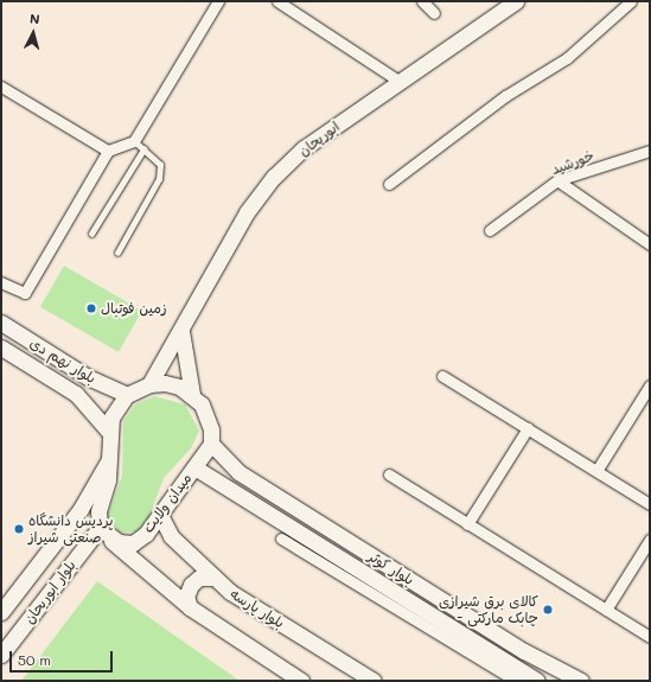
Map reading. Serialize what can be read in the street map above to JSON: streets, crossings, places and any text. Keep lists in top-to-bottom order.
{
  "streets": {
    "main road": [
      "ابوریحان",
      "بلوار نهم دی",
      "میدان ولایت",
      "بلوار کوثر",
      "بلوار ابوریحان",
      "بلوار پارسه"
    ],
    "street": ["خورشید"]
  },
  "crossings": [
    ["میدان ولایت", "بلوار کوثر"],
    ["میدان ولایت", "بلوار ابوریحان"],
    ["میدان ولایت", "بلوار پارسه"]
  ],
  "places": ["زمین فوتبال", "پردیس دانشگاه صنعتی شیراز", "کالای برق شیرازی - چابک مارکتی"],
  "scale_bar": "50 m",
  "north": "top"
}
